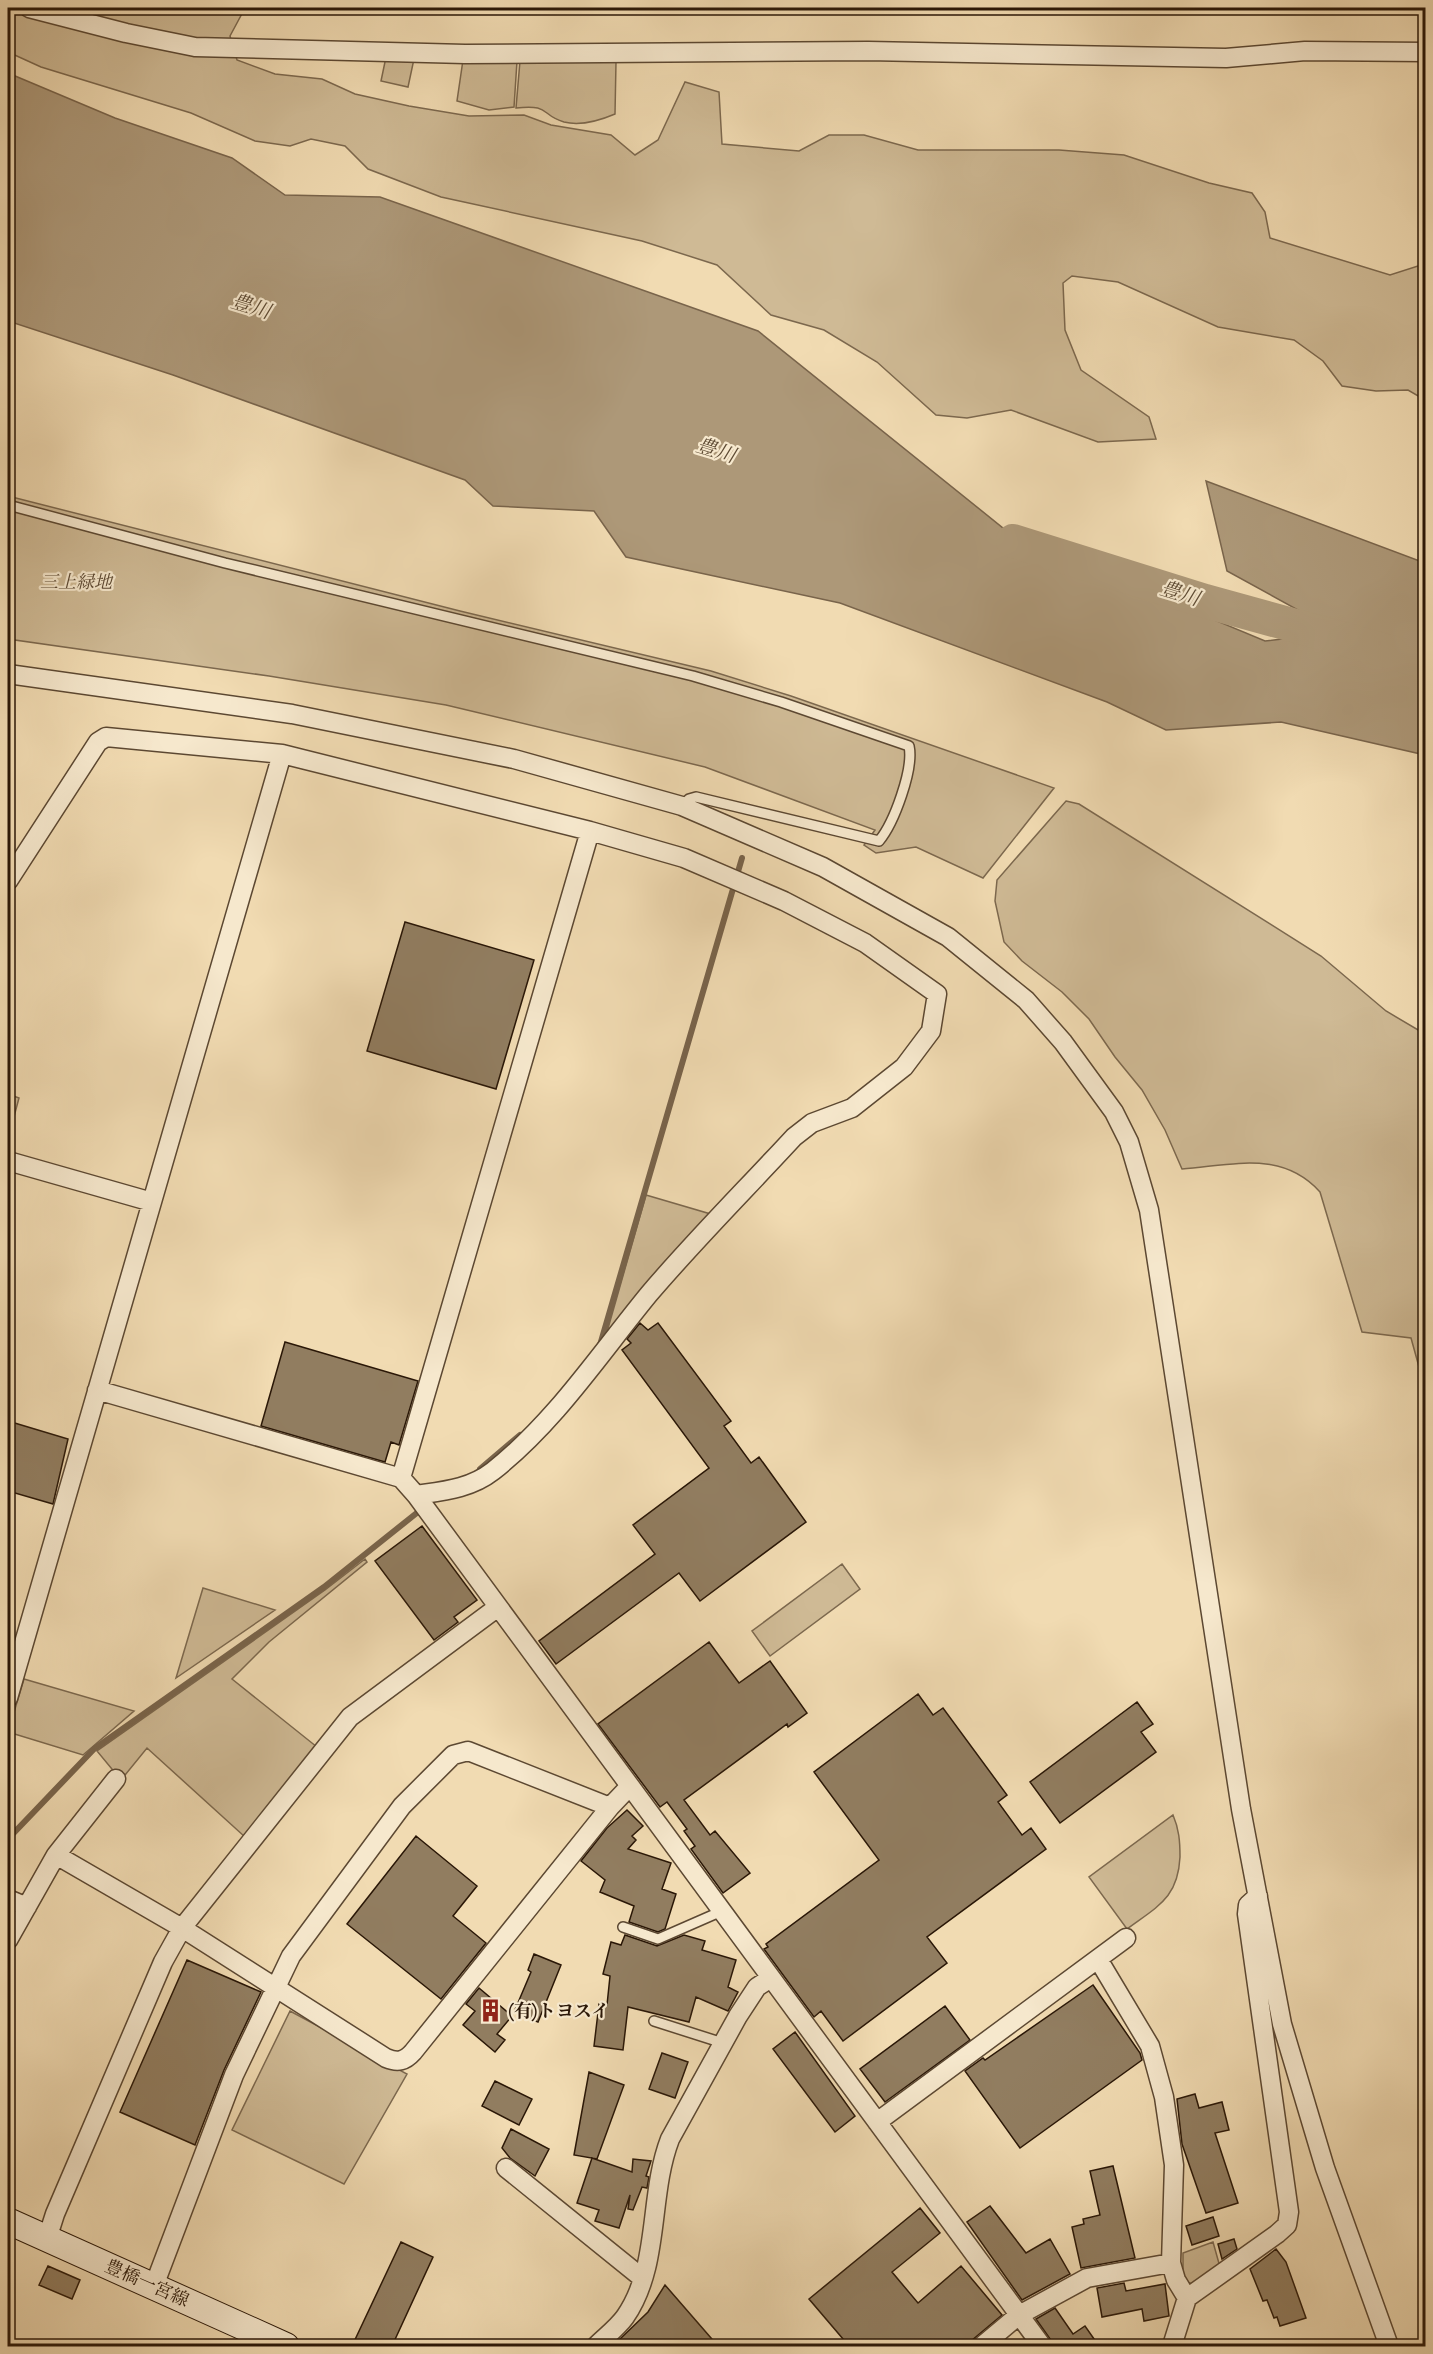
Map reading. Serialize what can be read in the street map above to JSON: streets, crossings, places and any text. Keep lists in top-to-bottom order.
{
  "streets": {
    "main road": ["豊橋一宮線"]
  },
  "water": ["豊川"],
  "parks": ["三上緑地"],
  "places": {
    "building": ["(有)トヨスイ"]
  }
}
